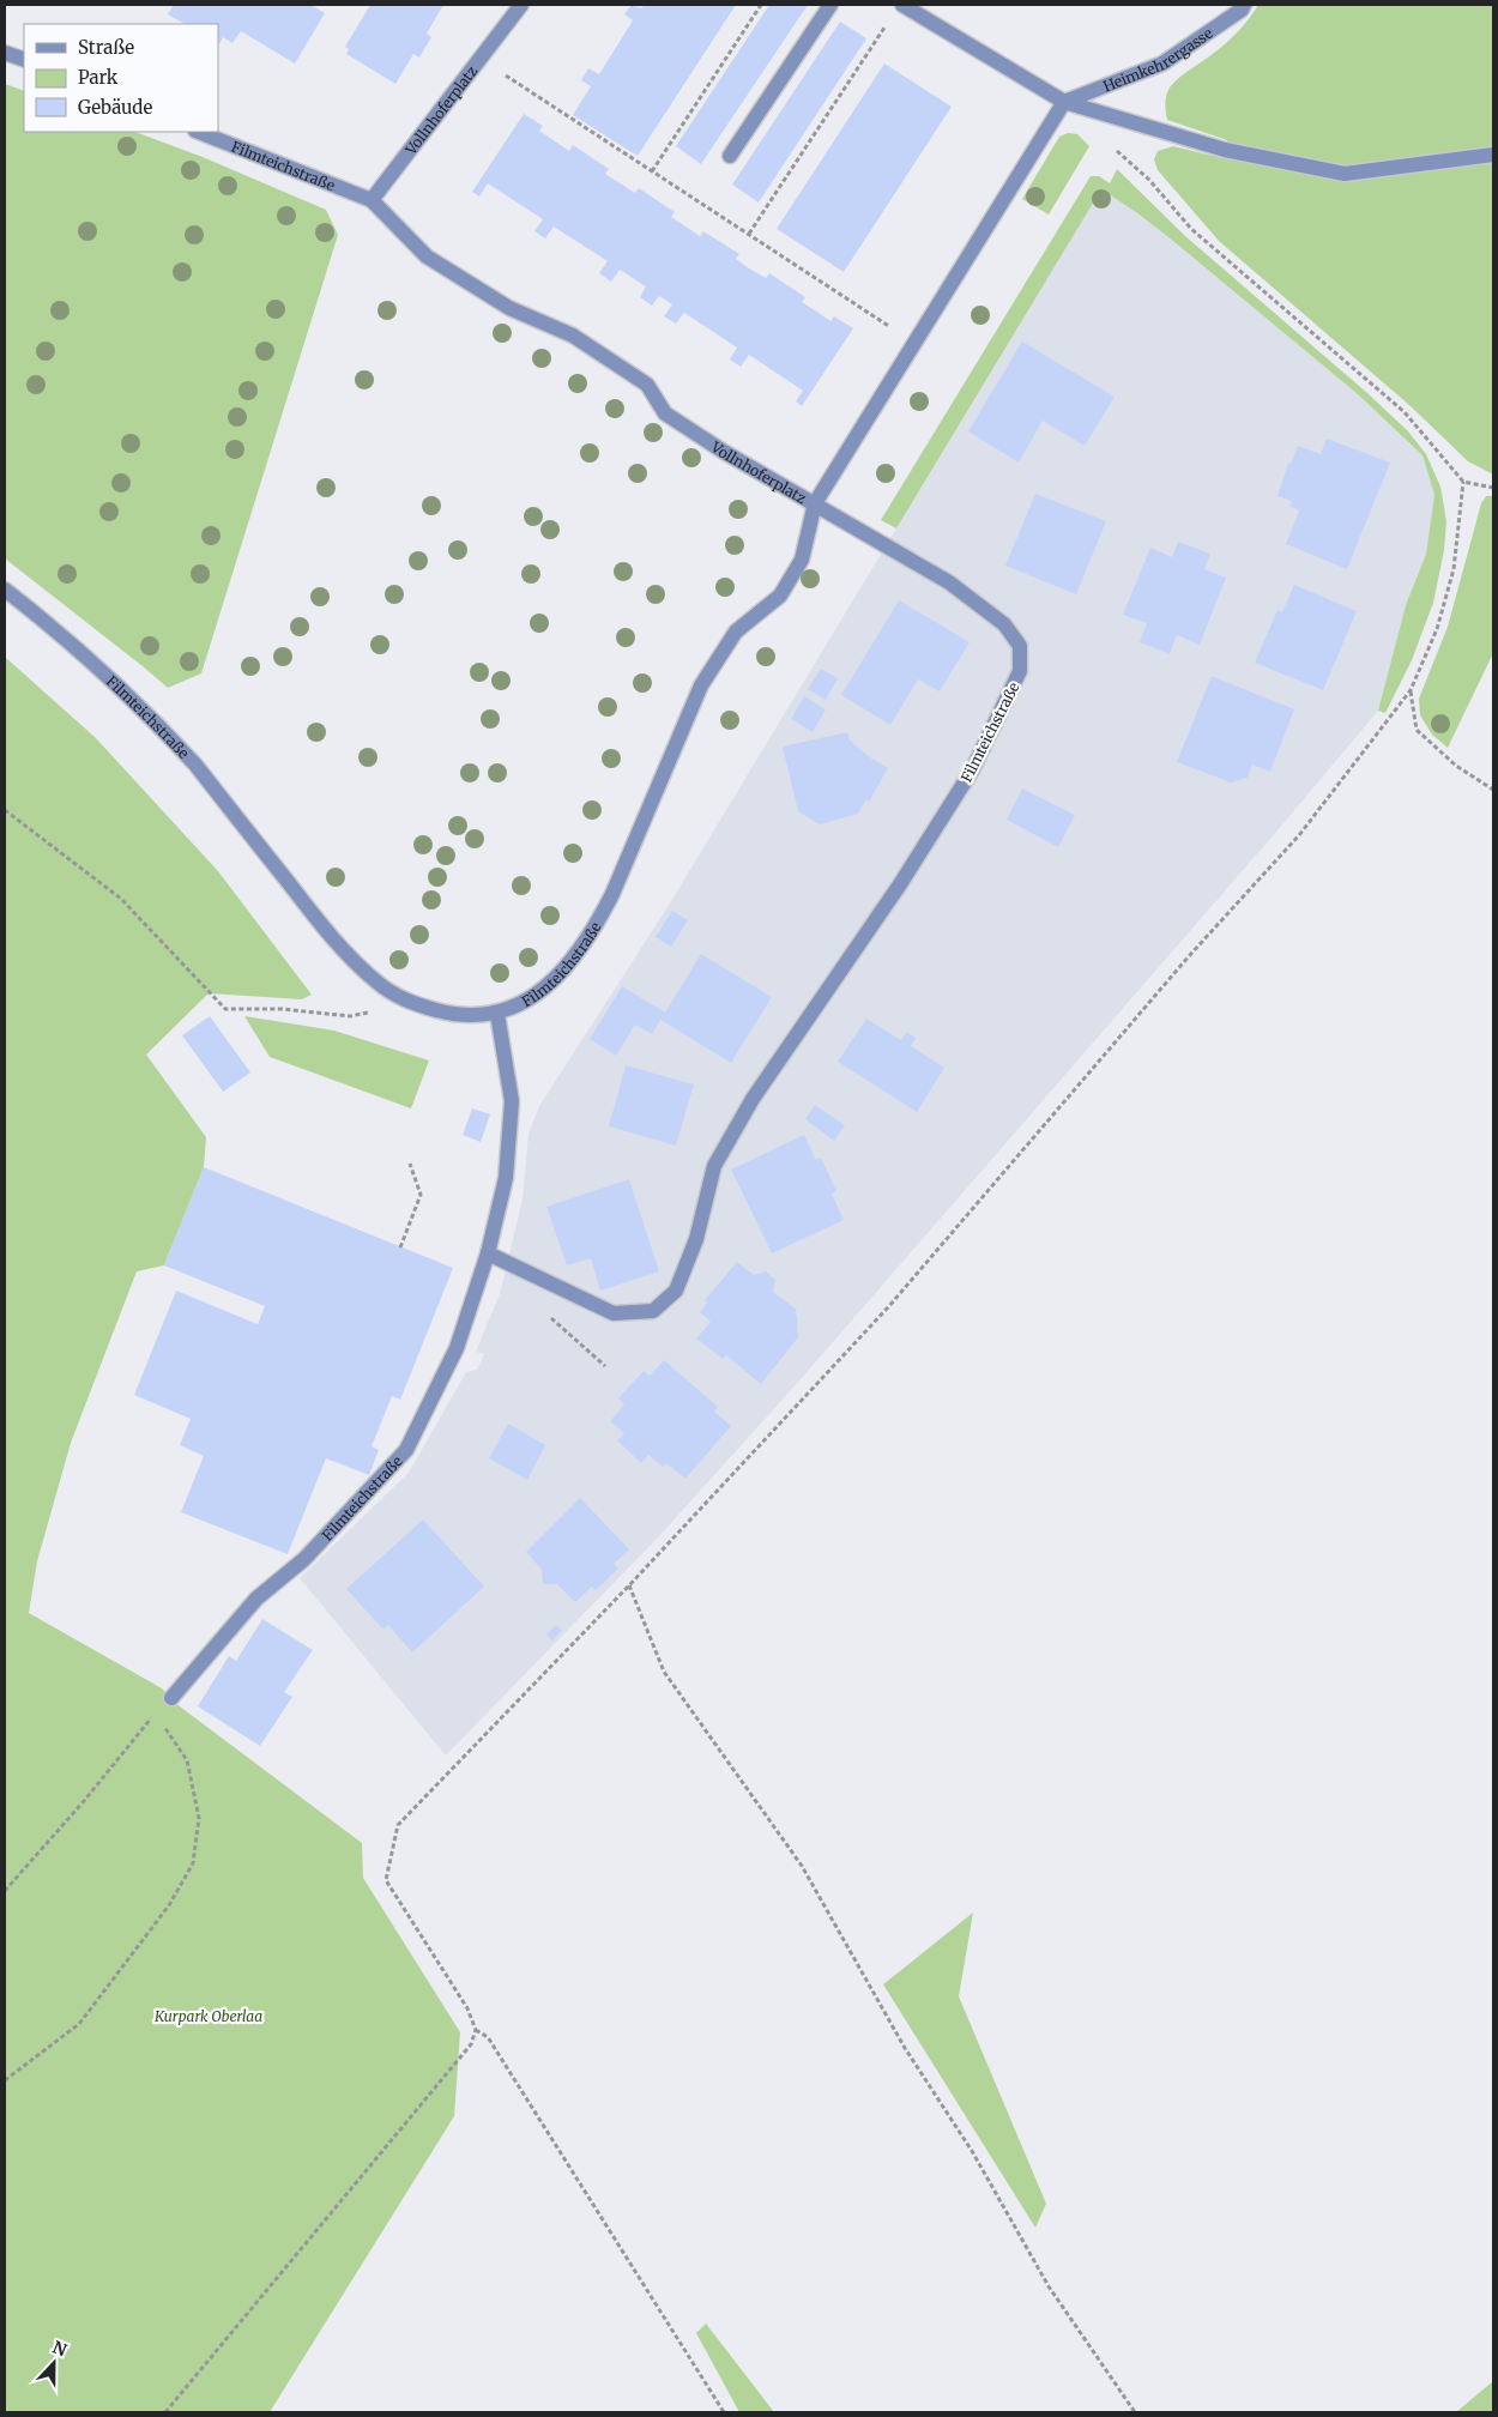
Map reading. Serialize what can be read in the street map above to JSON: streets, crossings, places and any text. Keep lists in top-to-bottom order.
{
  "streets": {
    "street": ["Heimkehrergasse", "Vollnhoferplatz", "Filmteichstraße"]
  },
  "crossings": [
    ["Heimkehrergasse", "Vollnhoferplatz"],
    ["Vollnhoferplatz", "Filmteichstraße"]
  ],
  "parks": ["Kurpark Oberlaa"],
  "legend": ["Straße", "Park", "Gebäude"],
  "north": "top"
}
